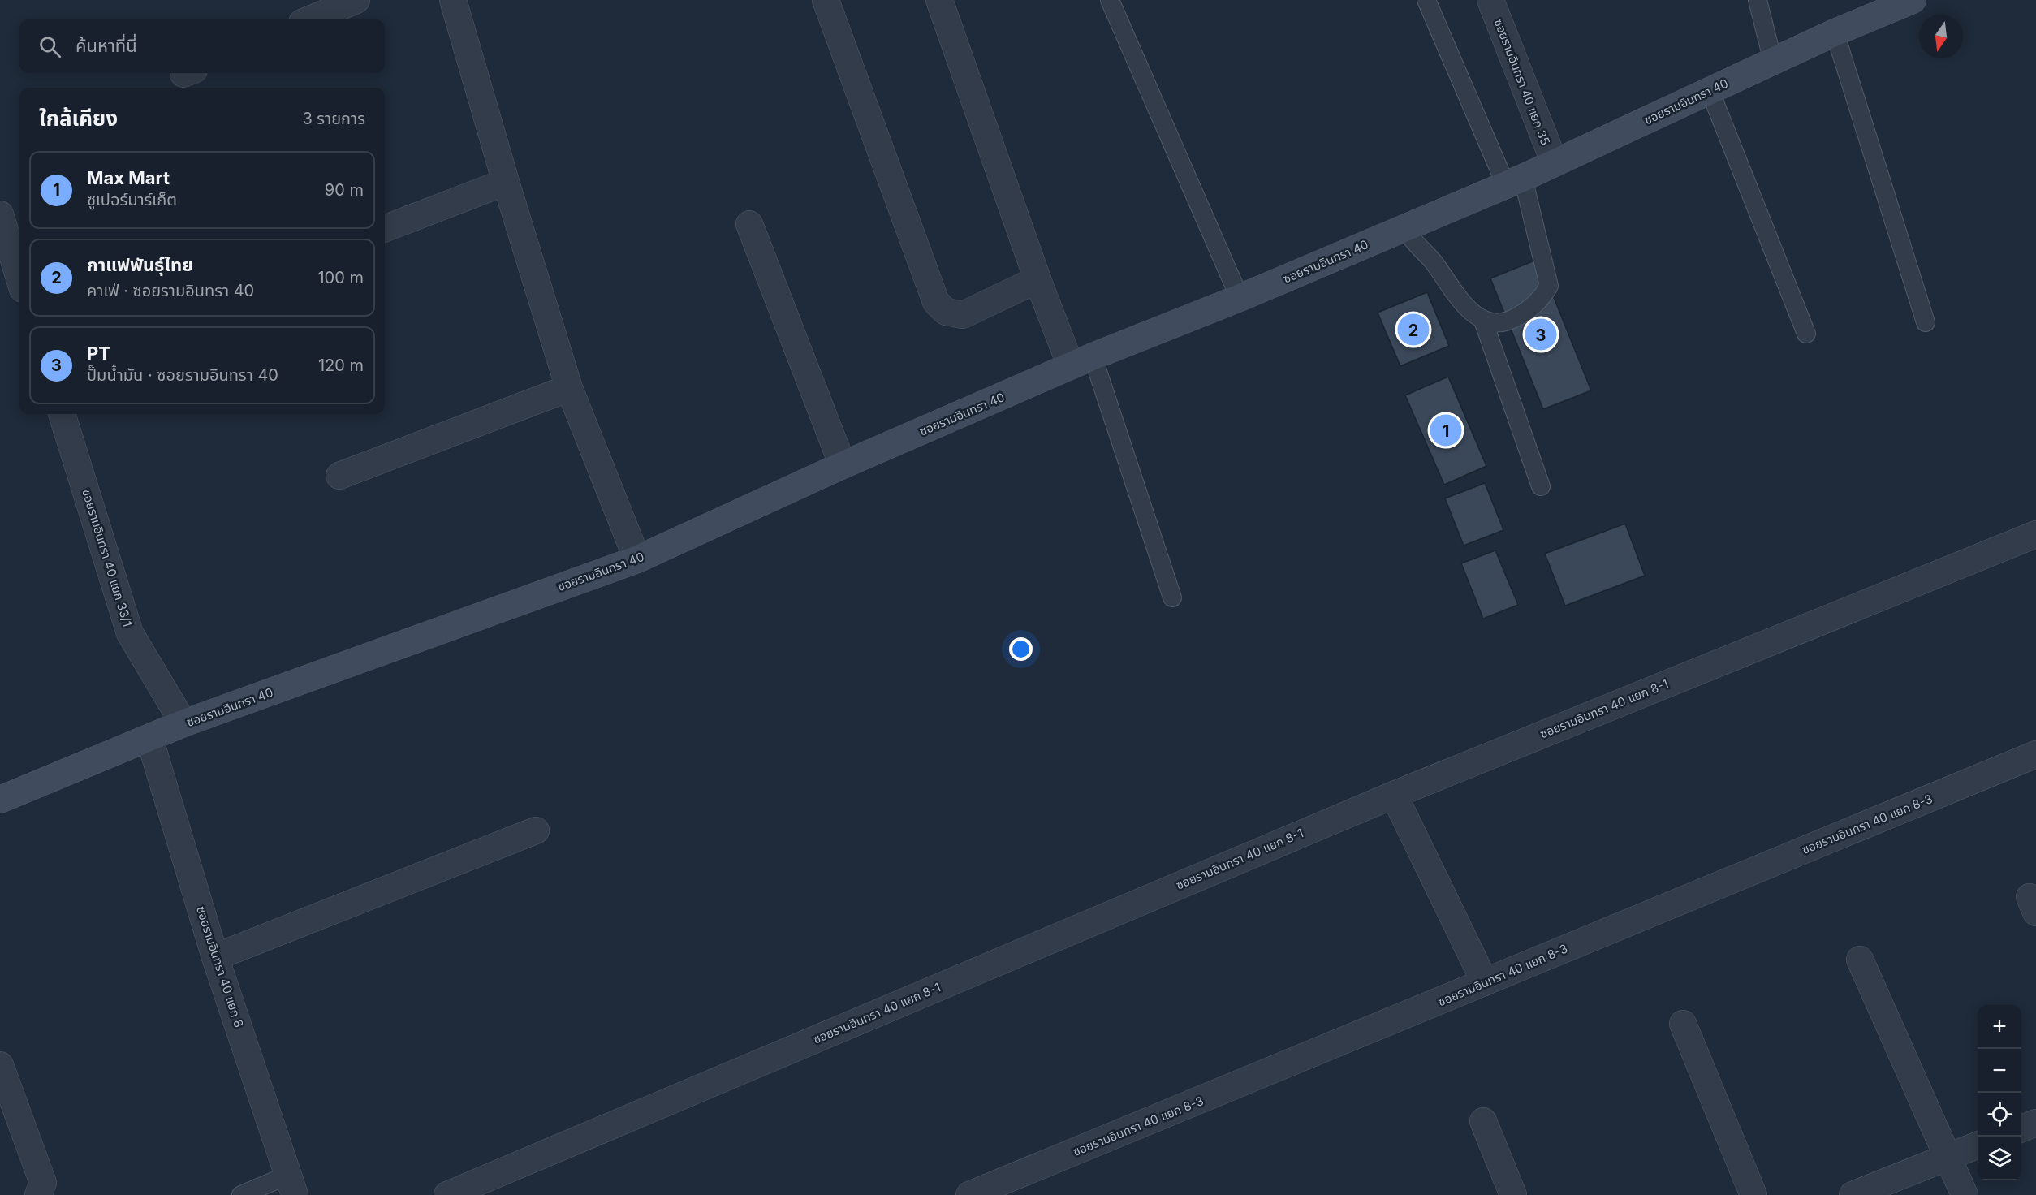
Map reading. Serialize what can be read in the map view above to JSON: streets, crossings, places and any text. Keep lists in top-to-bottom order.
{
  "streets": {
    "street": [
      "ซอยรามอินทรา 40 แยก 35",
      "ซอยรามอินทรา 40",
      "ซอยรามอินทรา 40 แยก 33/1",
      "ซอยรามอินทรา 40 แยก 8-1",
      "ซอยรามอินทรา 40 แยก 8-3",
      "ซอยรามอินทรา 40 แยก 8"
    ]
  },
  "crossings": [
    ["ซอยรามอินทรา 40 แยก 35", "ซอยรามอินทรา 40"],
    ["ซอยรามอินทรา 40", "ซอยรามอินทรา 40 แยก 33/1"],
    ["ซอยรามอินทรา 40", "ซอยรามอินทรา 40 แยก 8"]
  ],
  "north": "bottom",
  "page": {
    "search": "ค้นหาที่นี่",
    "heading": ["ใกล้เคียง", "3 รายการ"],
    "list": [
      {
        "mark": "1",
        "name": "Max Mart",
        "note": "ซูเปอร์มาร์เก็ต",
        "value": "90 m"
      },
      {
        "mark": "2",
        "name": "กาแฟพันธุ์ไทย",
        "note": "คาเฟ่ · ซอยรามอินทรา 40",
        "value": "100 m"
      },
      {
        "mark": "3",
        "name": "PT",
        "note": "ปั๊มน้ำมัน · ซอยรามอินทรา 40",
        "value": "120 m"
      }
    ],
    "pins": ["2", "3", "1"],
    "map_buttons": ["+", "−"]
  }
}
